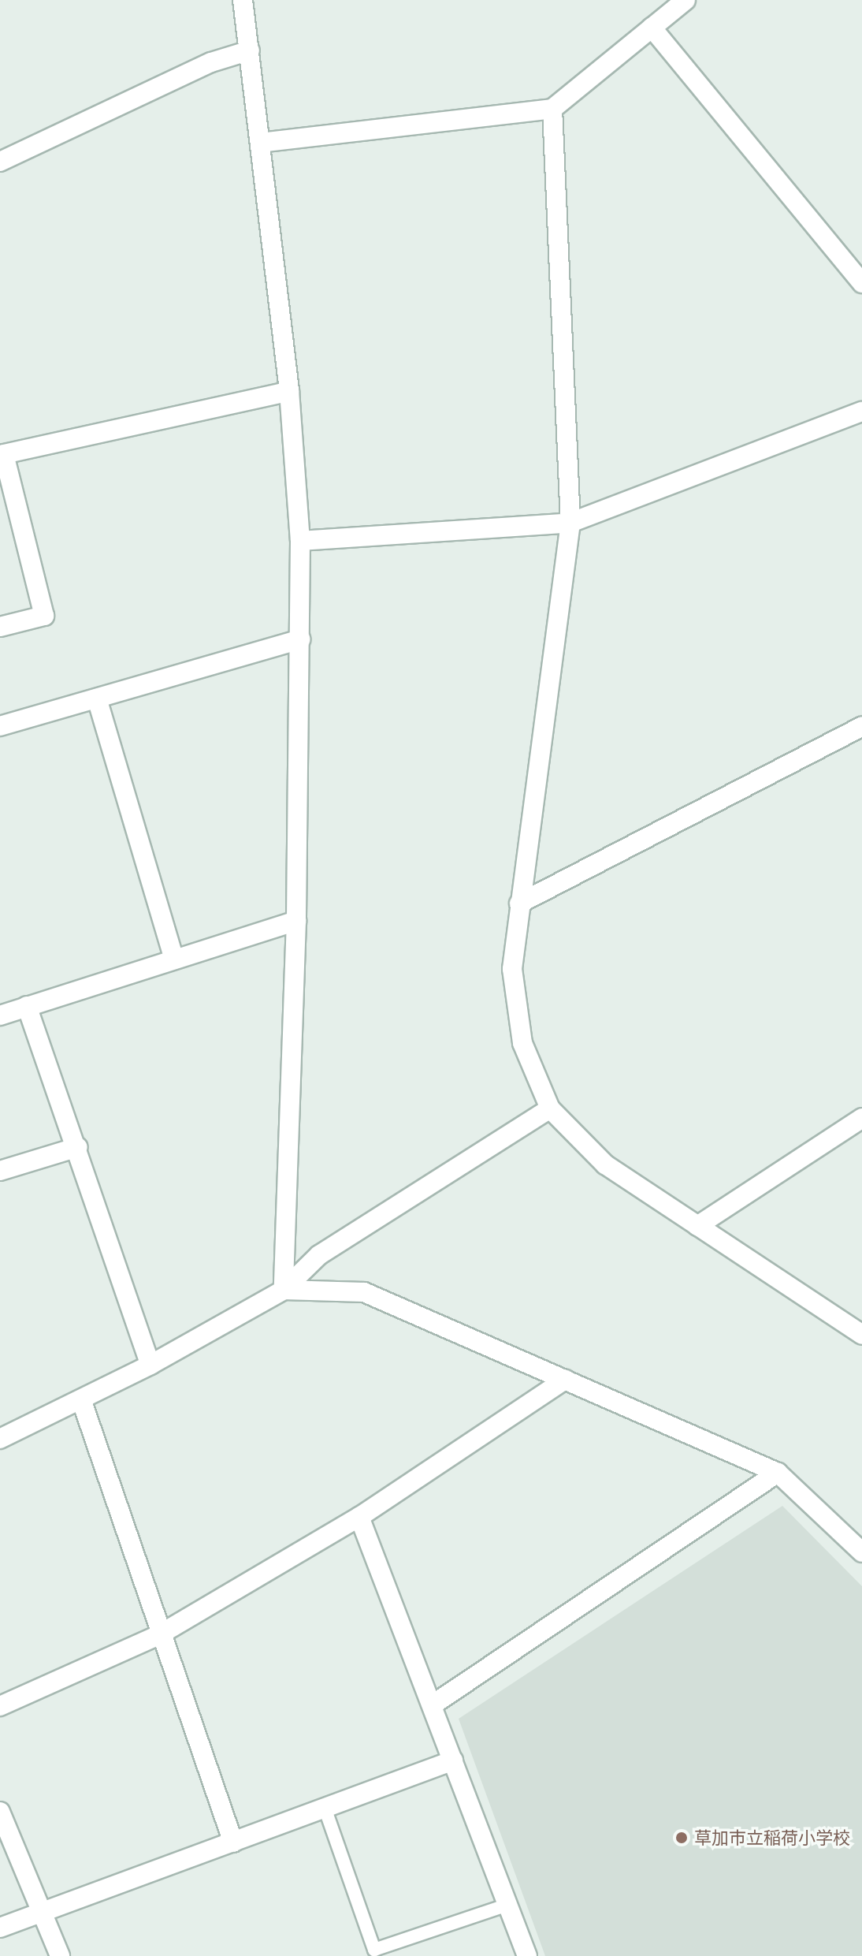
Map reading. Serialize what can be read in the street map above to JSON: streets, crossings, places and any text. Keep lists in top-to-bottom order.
{
  "places": ["草加市立稲荷小学校"]
}
